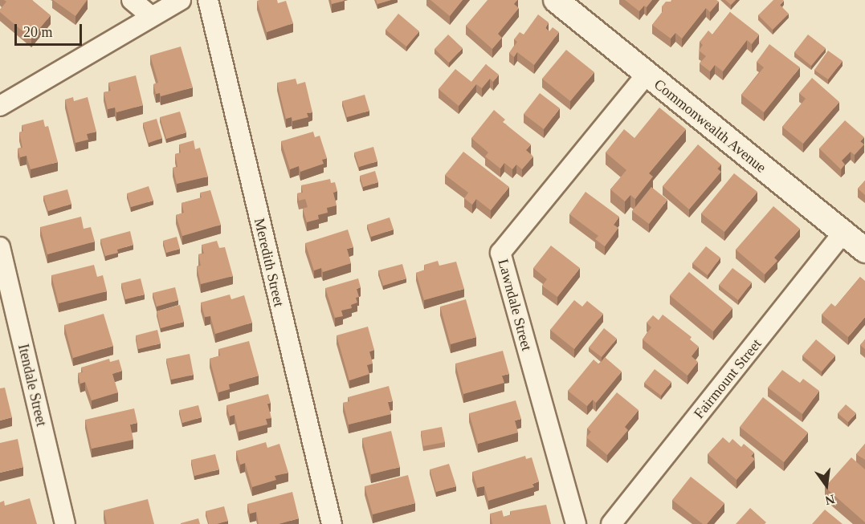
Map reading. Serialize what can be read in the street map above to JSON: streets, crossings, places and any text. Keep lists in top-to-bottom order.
{
  "streets": {
    "street": [
      "Commonwealth Avenue",
      "Meredith Street",
      "Lawndale Street",
      "Fairmount Street",
      "Itendale Street"
    ]
  },
  "crossings": [
    ["Commonwealth Avenue", "Lawndale Street"],
    ["Commonwealth Avenue", "Fairmount Street"]
  ],
  "scale_bar": "20 m",
  "north": "bottom"
}
